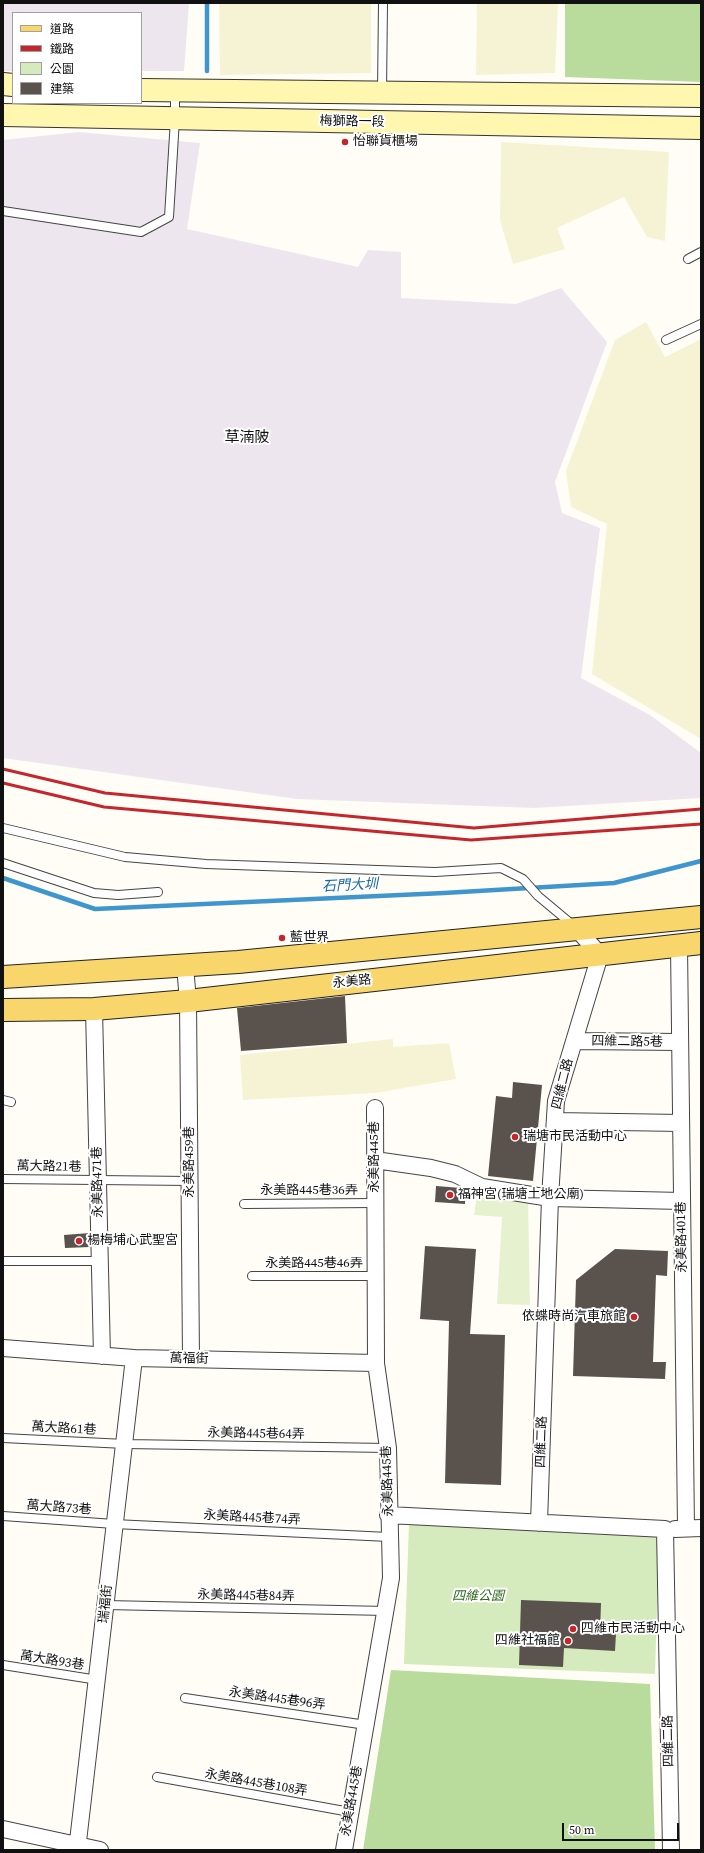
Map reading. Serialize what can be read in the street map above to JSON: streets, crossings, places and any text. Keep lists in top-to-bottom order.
{
  "streets": {
    "main road": ["永美路"],
    "street": [
      "梅獅路一段",
      "四維二路5巷",
      "四維二路",
      "永美路445巷",
      "永美路459巷",
      "永美路471巷",
      "永美路401巷",
      "萬福街",
      "瑞福街"
    ],
    "lane": [
      "萬大路21巷",
      "永美路445巷36弄",
      "永美路445巷46弄",
      "萬大路61巷",
      "永美路445巷64弄",
      "萬大路73巷",
      "永美路445巷74弄",
      "永美路445巷84弄",
      "萬大路93巷",
      "永美路445巷96弄",
      "永美路445巷108弄"
    ]
  },
  "crossings": [
    ["永美路", "四維二路"],
    ["永美路", "永美路459巷"],
    ["永美路", "永美路471巷"],
    ["永美路", "永美路401巷"],
    ["四維二路5巷", "四維二路"],
    ["四維二路5巷", "永美路401巷"],
    ["永美路445巷", "永美路445巷36弄"],
    ["永美路445巷", "永美路445巷46弄"],
    ["永美路445巷", "萬福街"],
    ["永美路445巷", "永美路445巷64弄"],
    ["永美路445巷", "永美路445巷74弄"],
    ["永美路445巷", "永美路445巷84弄"],
    ["永美路445巷", "永美路445巷96弄"],
    ["永美路445巷", "永美路445巷108弄"],
    ["永美路459巷", "萬大路21巷"],
    ["永美路459巷", "萬福街"],
    ["萬大路21巷", "永美路471巷"],
    ["永美路471巷", "萬福街"],
    ["萬福街", "瑞福街"],
    ["萬大路61巷", "永美路445巷64弄"],
    ["萬大路61巷", "瑞福街"],
    ["永美路445巷64弄", "瑞福街"],
    ["萬大路73巷", "永美路445巷74弄"],
    ["萬大路73巷", "瑞福街"],
    ["永美路445巷74弄", "瑞福街"],
    ["永美路445巷84弄", "瑞福街"],
    ["瑞福街", "萬大路93巷"]
  ],
  "districts": ["草湳陂"],
  "water": ["石門大圳"],
  "parks": ["四維公園"],
  "places": [
    "怡聯貨櫃場",
    "藍世界",
    "瑞塘市民活動中心",
    "福神宮(瑞塘土地公廟)",
    "楊梅埔心武聖宮",
    "依蝶時尚汽車旅館",
    "四維市民活動中心",
    "四維社福館"
  ],
  "legend": [
    "道路",
    "鐵路",
    "公園",
    "建築"
  ],
  "scale_bar": "50 m"
}
